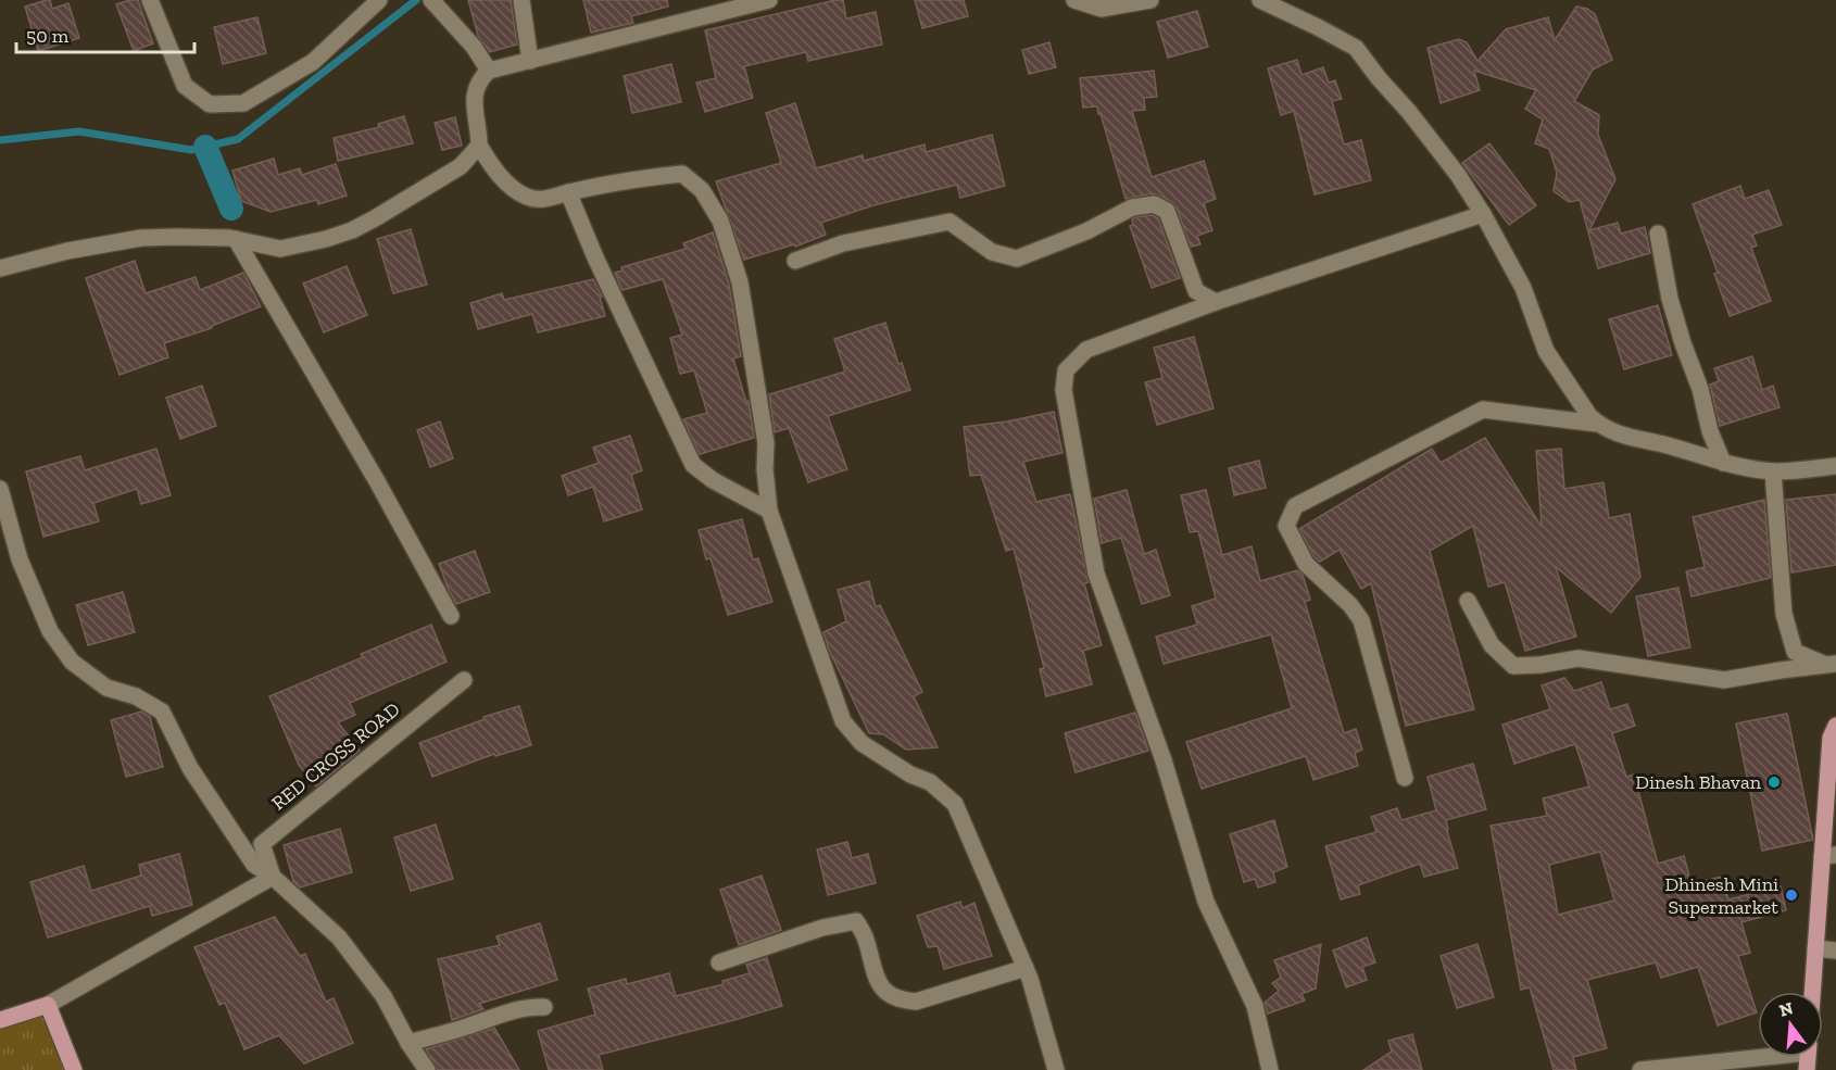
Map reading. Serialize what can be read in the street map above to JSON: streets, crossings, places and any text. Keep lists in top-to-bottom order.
{
  "streets": {
    "street": ["RED CROSS ROAD"]
  },
  "places": ["Dinesh Bhavan", "Dhinesh Mini Supermarket"],
  "scale_bar": "50 m",
  "north": "top"
}
